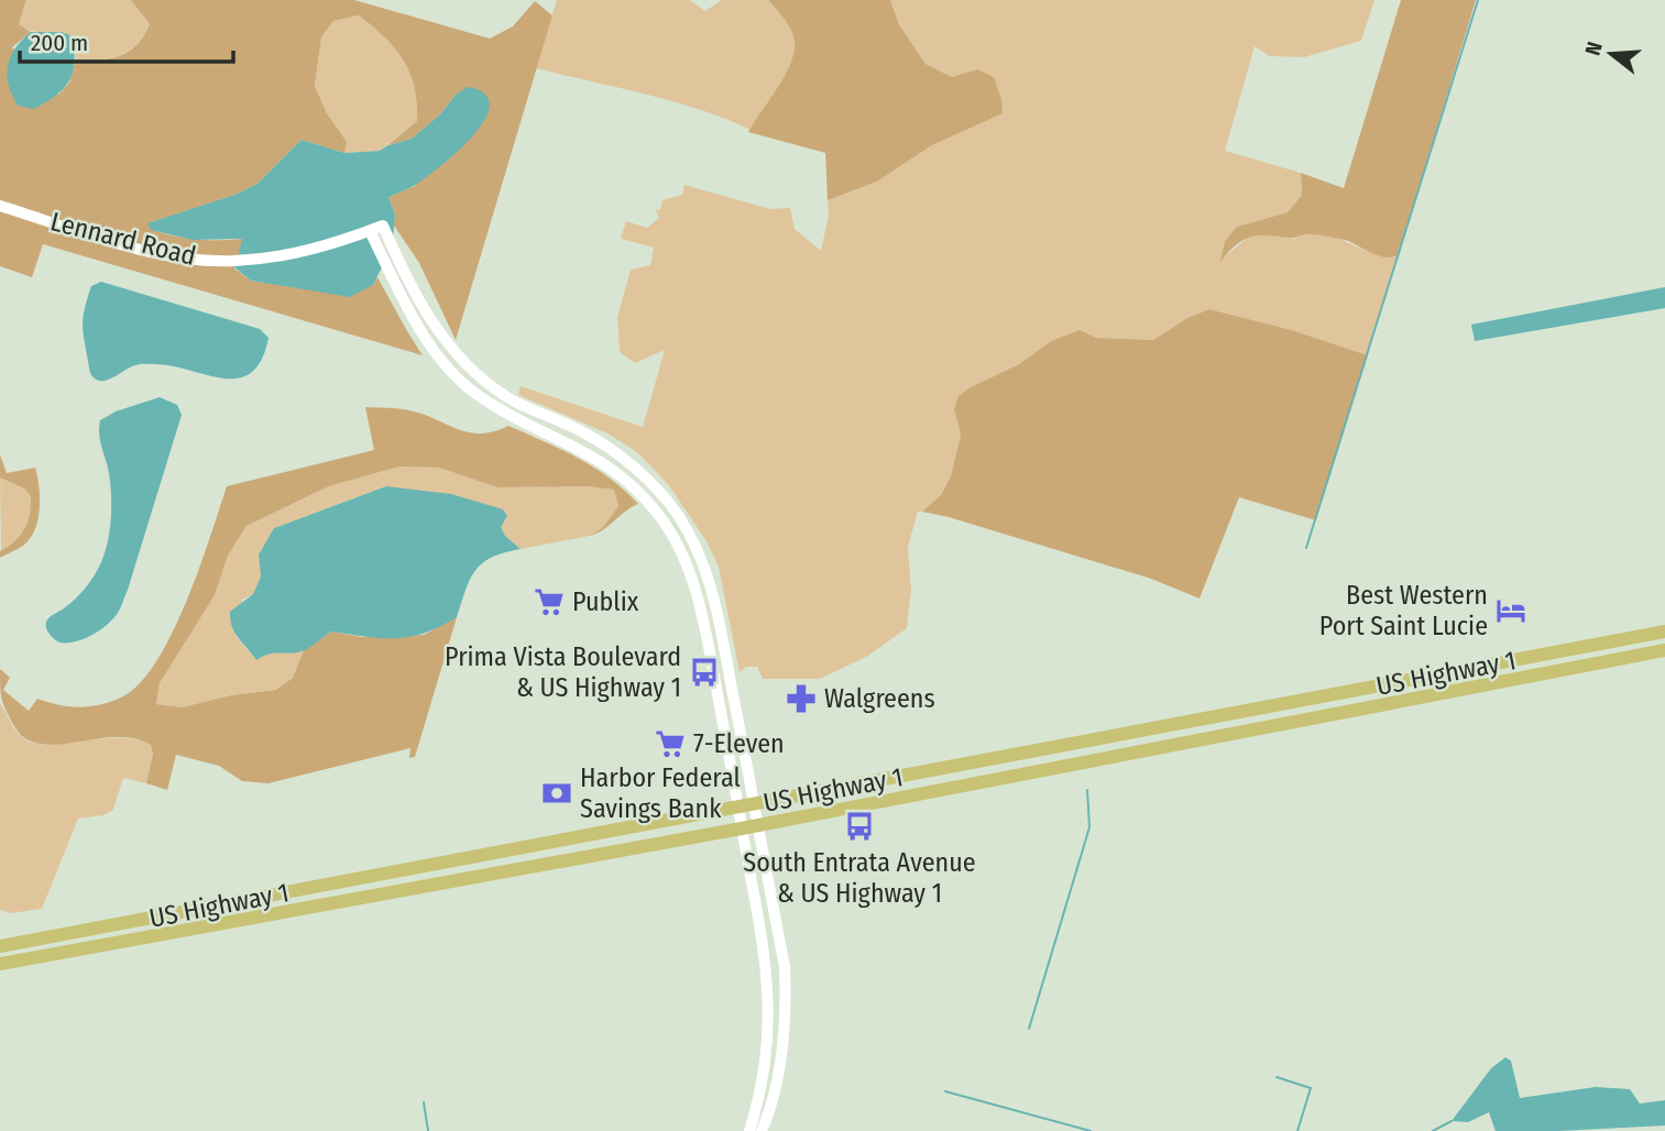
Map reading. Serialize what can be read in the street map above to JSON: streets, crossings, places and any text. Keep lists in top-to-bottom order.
{
  "streets": {
    "main road": ["US Highway 1"],
    "street": ["Lennard Road"]
  },
  "crossings": [
    ["Lennard Road", "US Highway 1"]
  ],
  "places": {
    "supermarket": ["Publix", "7-Eleven"],
    "hotel": ["Best Western Port Saint Lucie"],
    "bus stop": ["Prima Vista Boulevard & US Highway 1", "South Entrata Avenue & US Highway 1"],
    "pharmacy": ["Walgreens"],
    "bank": ["Harbor Federal Savings Bank"]
  },
  "scale_bar": "200 m",
  "north": "left"
}
